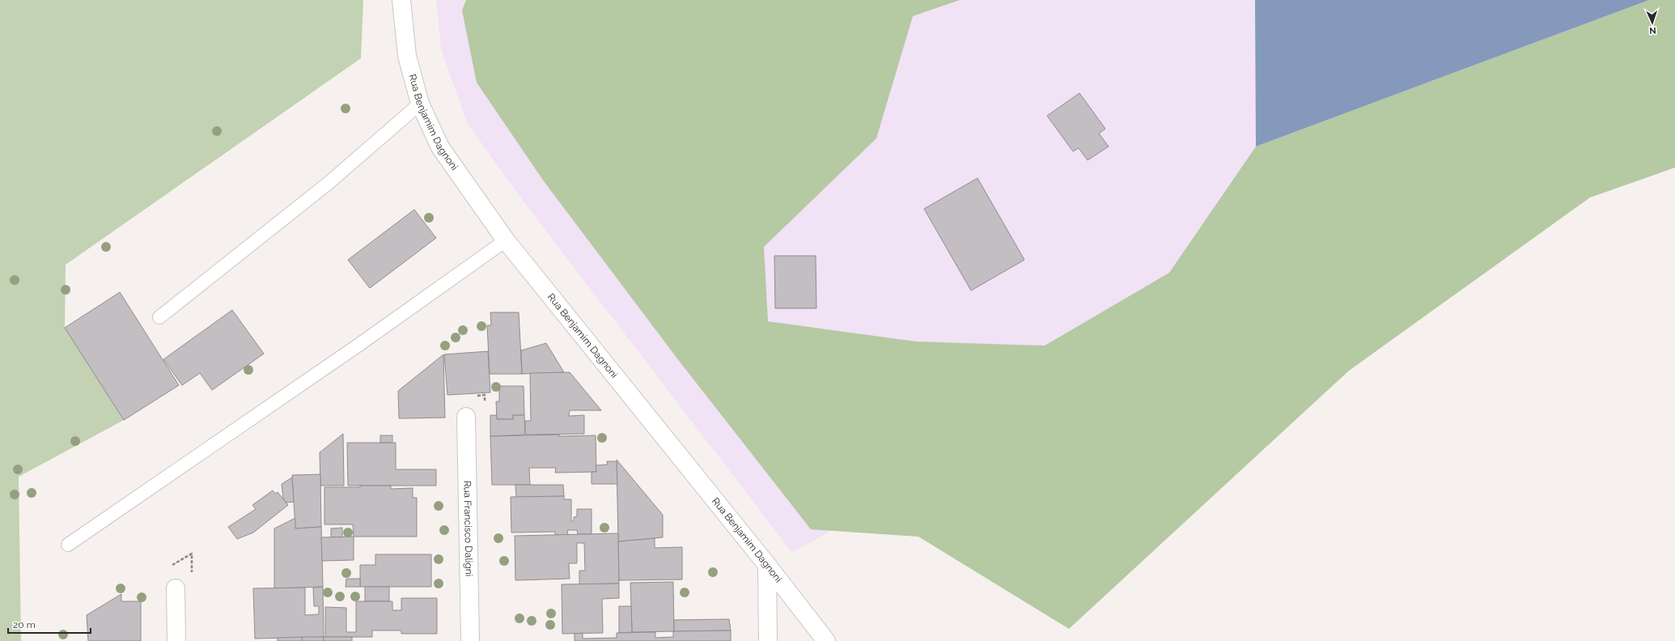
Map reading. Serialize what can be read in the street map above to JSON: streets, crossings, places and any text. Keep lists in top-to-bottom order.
{
  "streets": {
    "street": ["Rua Benjamim Dagnoni", "Rua Francisco Daligni"]
  },
  "scale_bar": "20 m",
  "north": "bottom"
}
